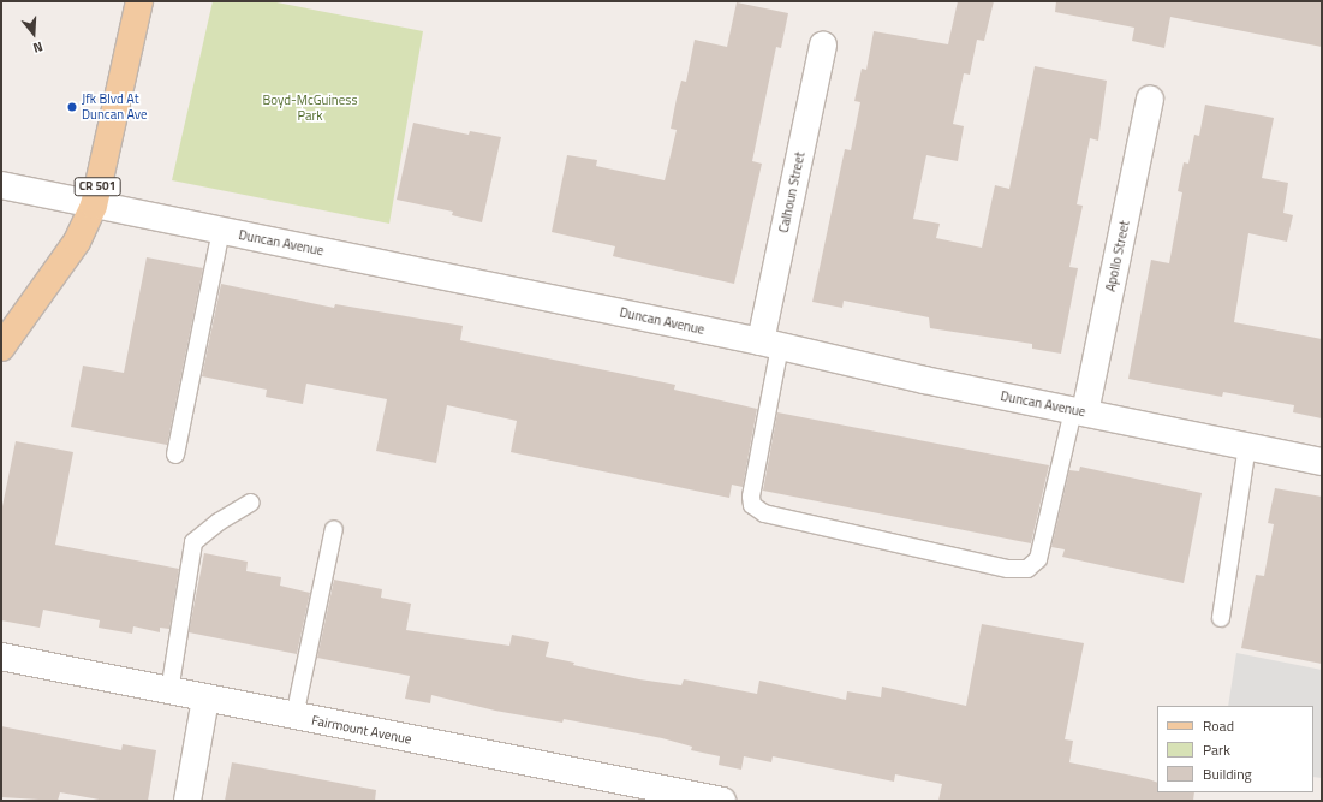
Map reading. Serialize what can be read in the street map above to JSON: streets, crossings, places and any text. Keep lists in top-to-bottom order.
{
  "streets": {
    "main road": ["CR 501"],
    "street": [
      "Calhoun Street",
      "Duncan Avenue",
      "Apollo Street",
      "Fairmount Avenue"
    ]
  },
  "crossings": [
    ["CR 501", "Duncan Avenue"],
    ["Calhoun Street", "Duncan Avenue"],
    ["Duncan Avenue", "Apollo Street"]
  ],
  "parks": ["Boyd-McGuiness Park"],
  "places": ["Jfk Blvd At Duncan Ave"],
  "legend": ["Road", "Park", "Building"],
  "north": "bottom"
}
